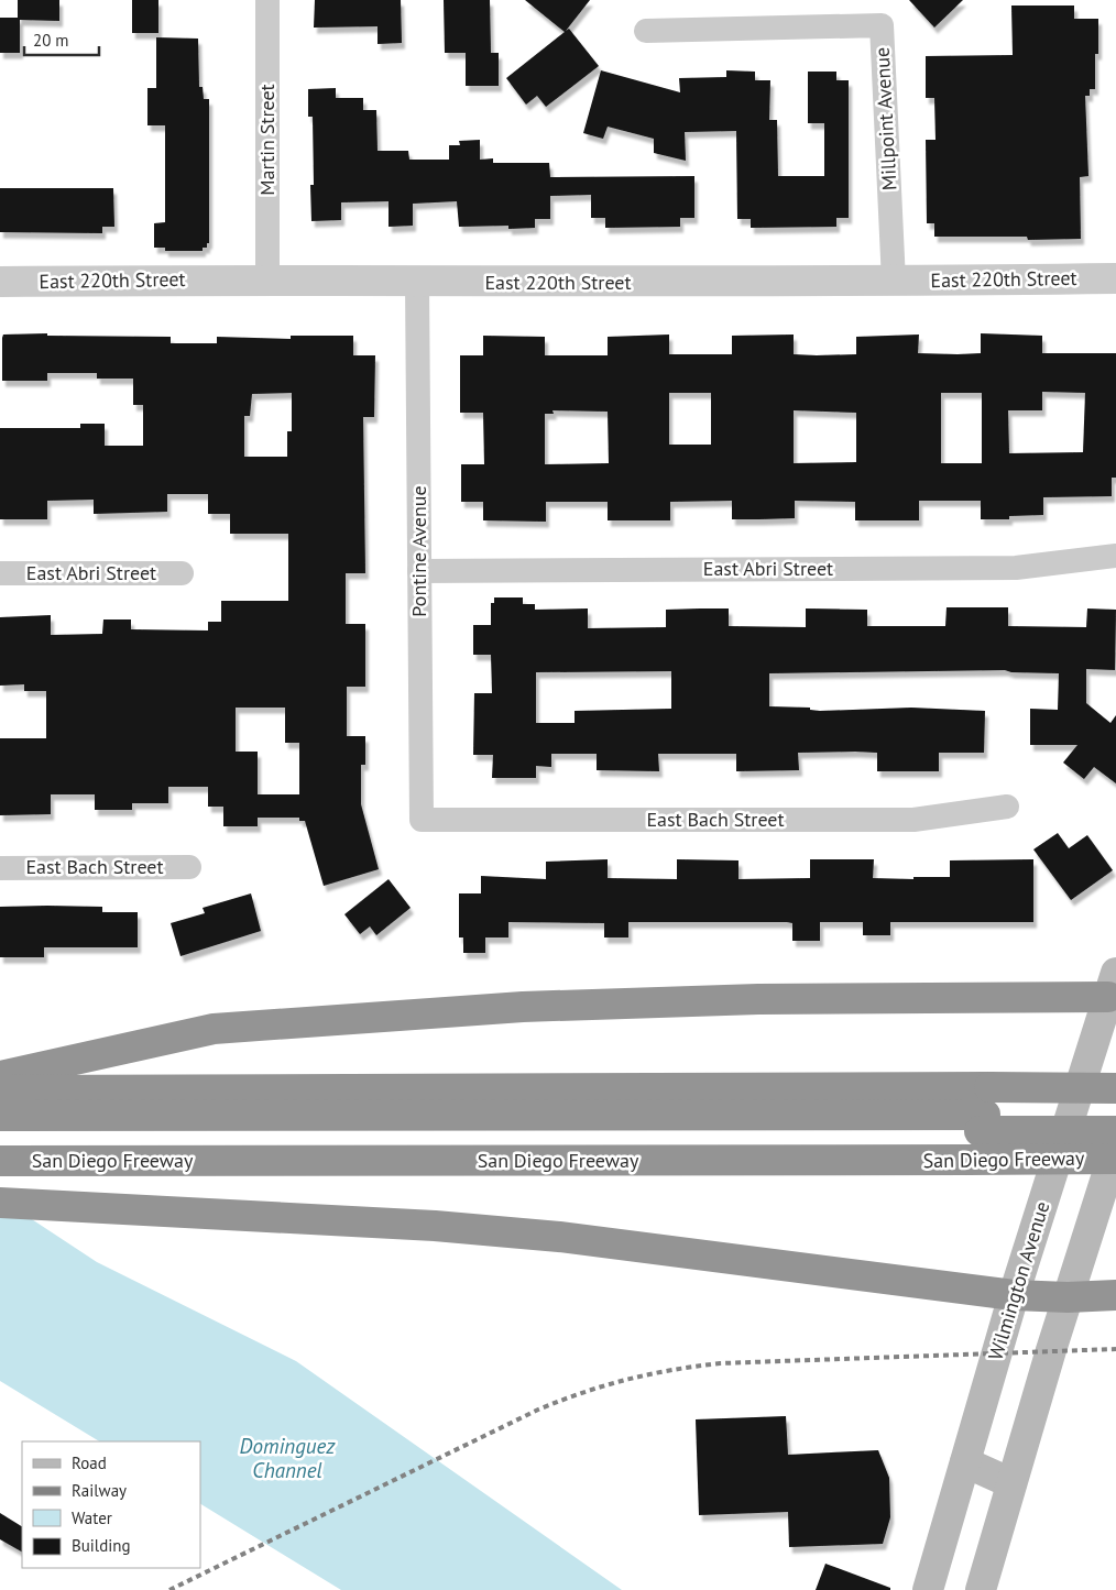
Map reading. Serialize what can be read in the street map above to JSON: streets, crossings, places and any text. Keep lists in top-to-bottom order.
{
  "streets": {
    "highway": ["San Diego Freeway"],
    "main road": ["Wilmington Avenue"],
    "street": [
      "Millpoint Avenue",
      "Martin Street",
      "East 220th Street",
      "Pontine Avenue",
      "East Abri Street",
      "East Bach Street"
    ]
  },
  "crossings": [
    ["Millpoint Avenue", "East 220th Street"],
    ["Martin Street", "East 220th Street"],
    ["East 220th Street", "Pontine Avenue"],
    ["Pontine Avenue", "East Abri Street"],
    ["Pontine Avenue", "East Bach Street"]
  ],
  "water": ["Dominguez Channel"],
  "legend": [
    "Road",
    "Railway",
    "Water",
    "Building"
  ],
  "scale_bar": "20 m"
}
